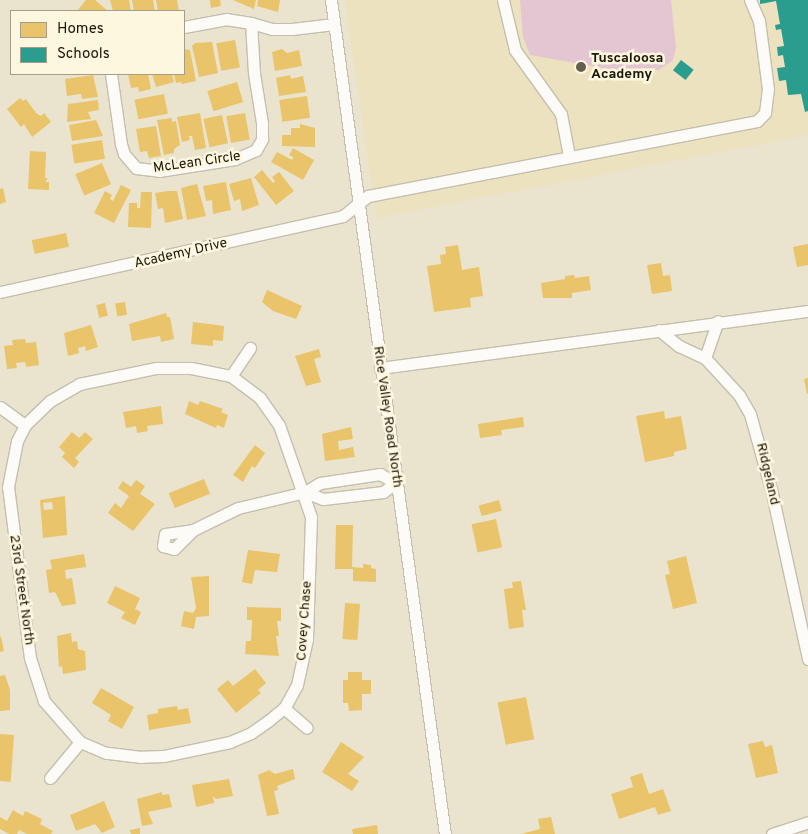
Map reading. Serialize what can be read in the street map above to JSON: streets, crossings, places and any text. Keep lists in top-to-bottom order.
{
  "streets": {
    "street": [
      "McLean Circle",
      "Academy Drive",
      "Rice Valley Road North",
      "Ridgeland",
      "23rd Street North",
      "Covey Chase"
    ]
  },
  "crossings": [
    ["Academy Drive", "Rice Valley Road North"],
    ["23rd Street North", "Covey Chase"]
  ],
  "places": ["Tuscaloosa Academy"],
  "legend": ["Homes", "Schools"]
}
